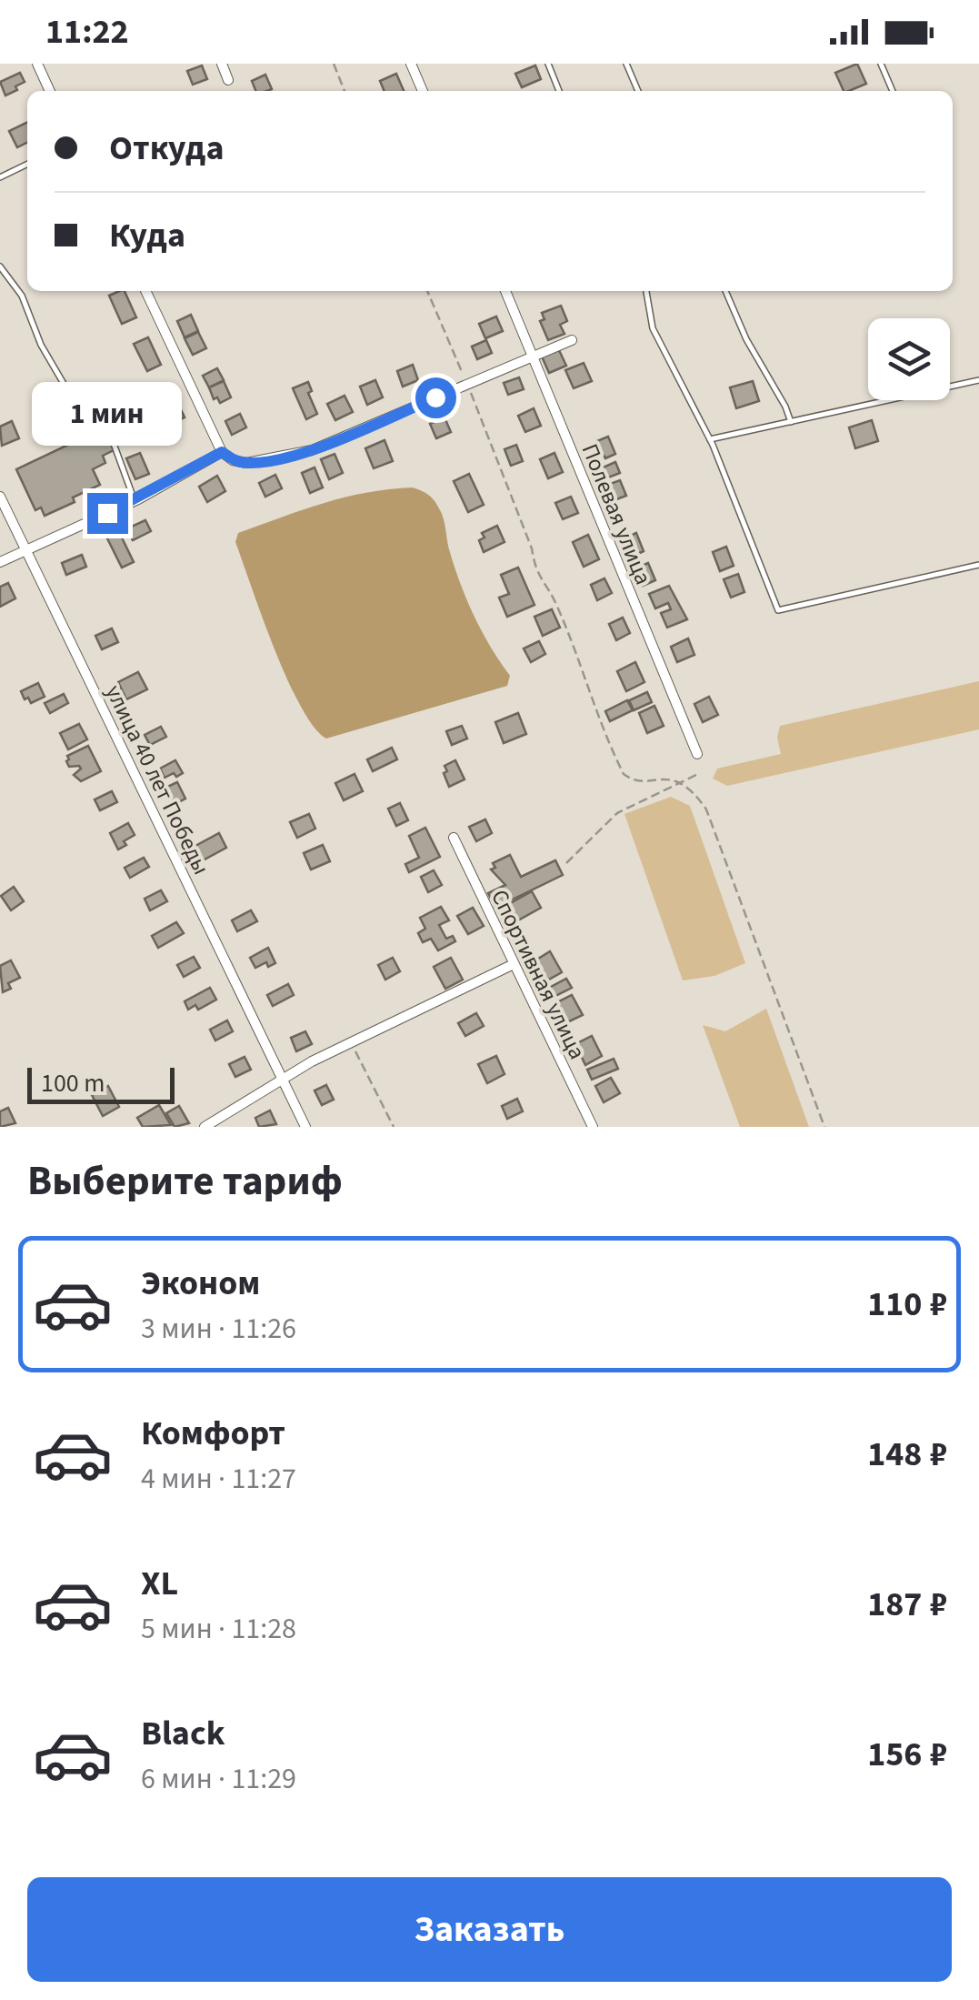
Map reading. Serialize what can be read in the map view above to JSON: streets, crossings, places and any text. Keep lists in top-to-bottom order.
{
  "streets": {
    "street": ["Полевая улица", "улица 40 лет Победы", "Спортивная улица"]
  },
  "scale_bar": "100 m",
  "page": {
    "status": "11:22",
    "banner": ["Откуда", "Куда"],
    "bubble": "1 мин",
    "scale": "100 m",
    "heading": "Выберите тариф",
    "list": [
      {
        "name": "Эконом",
        "note": "3 мин · 11:26",
        "value": "110 ₽"
      },
      {
        "name": "Комфорт",
        "note": "4 мин · 11:27",
        "value": "148 ₽"
      },
      {
        "name": "XL",
        "note": "5 мин · 11:28",
        "value": "187 ₽"
      },
      {
        "name": "Black",
        "note": "6 мин · 11:29",
        "value": "156 ₽"
      }
    ],
    "buttons": "Заказать"
  }
}
